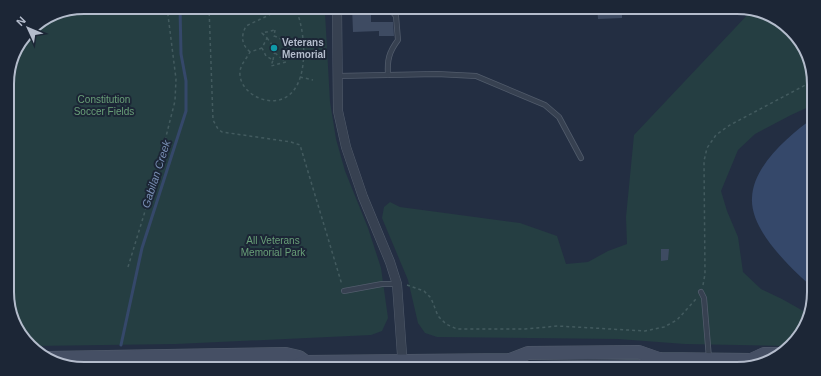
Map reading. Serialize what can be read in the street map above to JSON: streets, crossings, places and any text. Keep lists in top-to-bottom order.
{
  "water": ["Gabilan Creek"],
  "parks": ["Constitution Soccer Fields", "All Veterans Memorial Park"],
  "places": ["Veterans Memorial"],
  "north": "top left"
}
